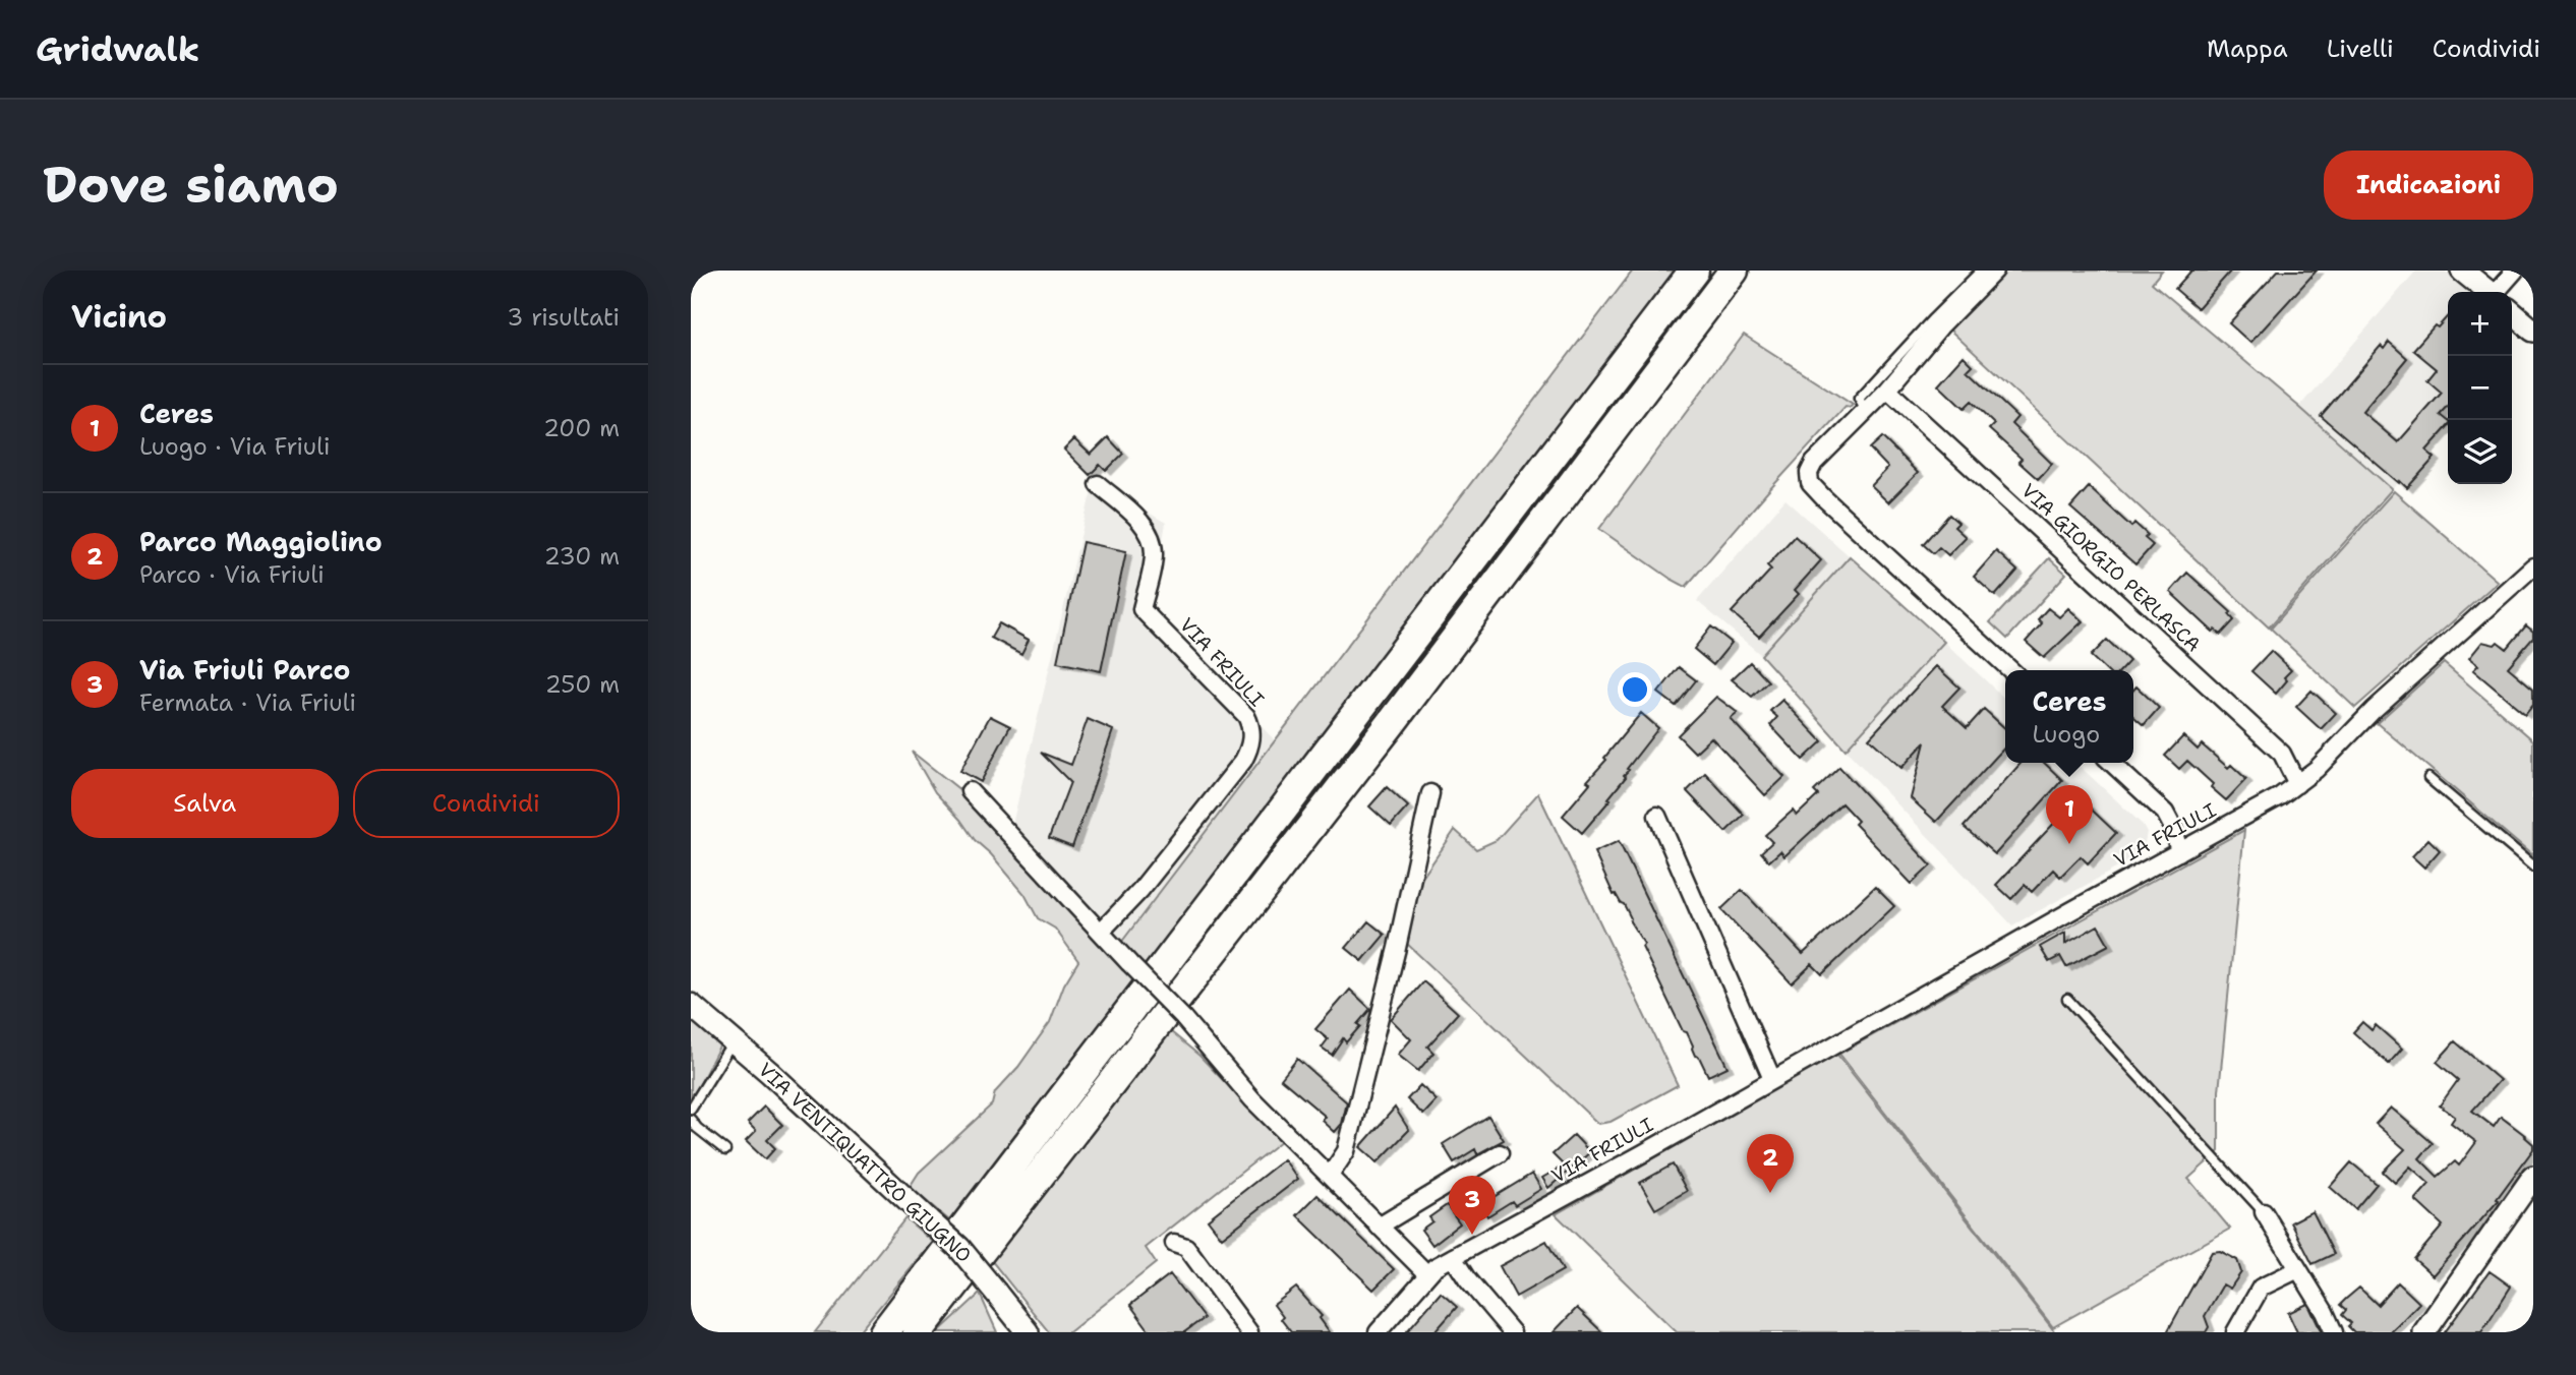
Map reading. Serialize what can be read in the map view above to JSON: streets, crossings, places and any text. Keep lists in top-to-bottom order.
{
  "streets": {
    "street": ["VIA GIORGIO PERLASCA", "VIA FRIULI", "VIA VENTIQUATTRO GIUGNO"]
  },
  "crossings": [
    ["VIA GIORGIO PERLASCA", "VIA FRIULI"]
  ],
  "page": {
    "header": "Gridwalk",
    "nav": ["Mappa", "Livelli", "Condividi"],
    "buttons": [
      "Indicazioni",
      ["Salva", "Condividi"]
    ],
    "title": "Dove siamo",
    "heading": ["Vicino", "3 risultati"],
    "map_buttons": ["+", "−"],
    "list": [
      {
        "mark": "1",
        "name": "Ceres",
        "note": "Luogo · Via Friuli",
        "value": "200 m"
      },
      {
        "mark": "2",
        "name": "Parco Maggiolino",
        "note": "Parco · Via Friuli",
        "value": "230 m"
      },
      {
        "mark": "3",
        "name": "Via Friuli Parco",
        "note": "Fermata · Via Friuli",
        "value": "250 m"
      }
    ],
    "popup": ["Ceres", "Luogo"],
    "pins": ["1", "2", "3"]
  }
}
